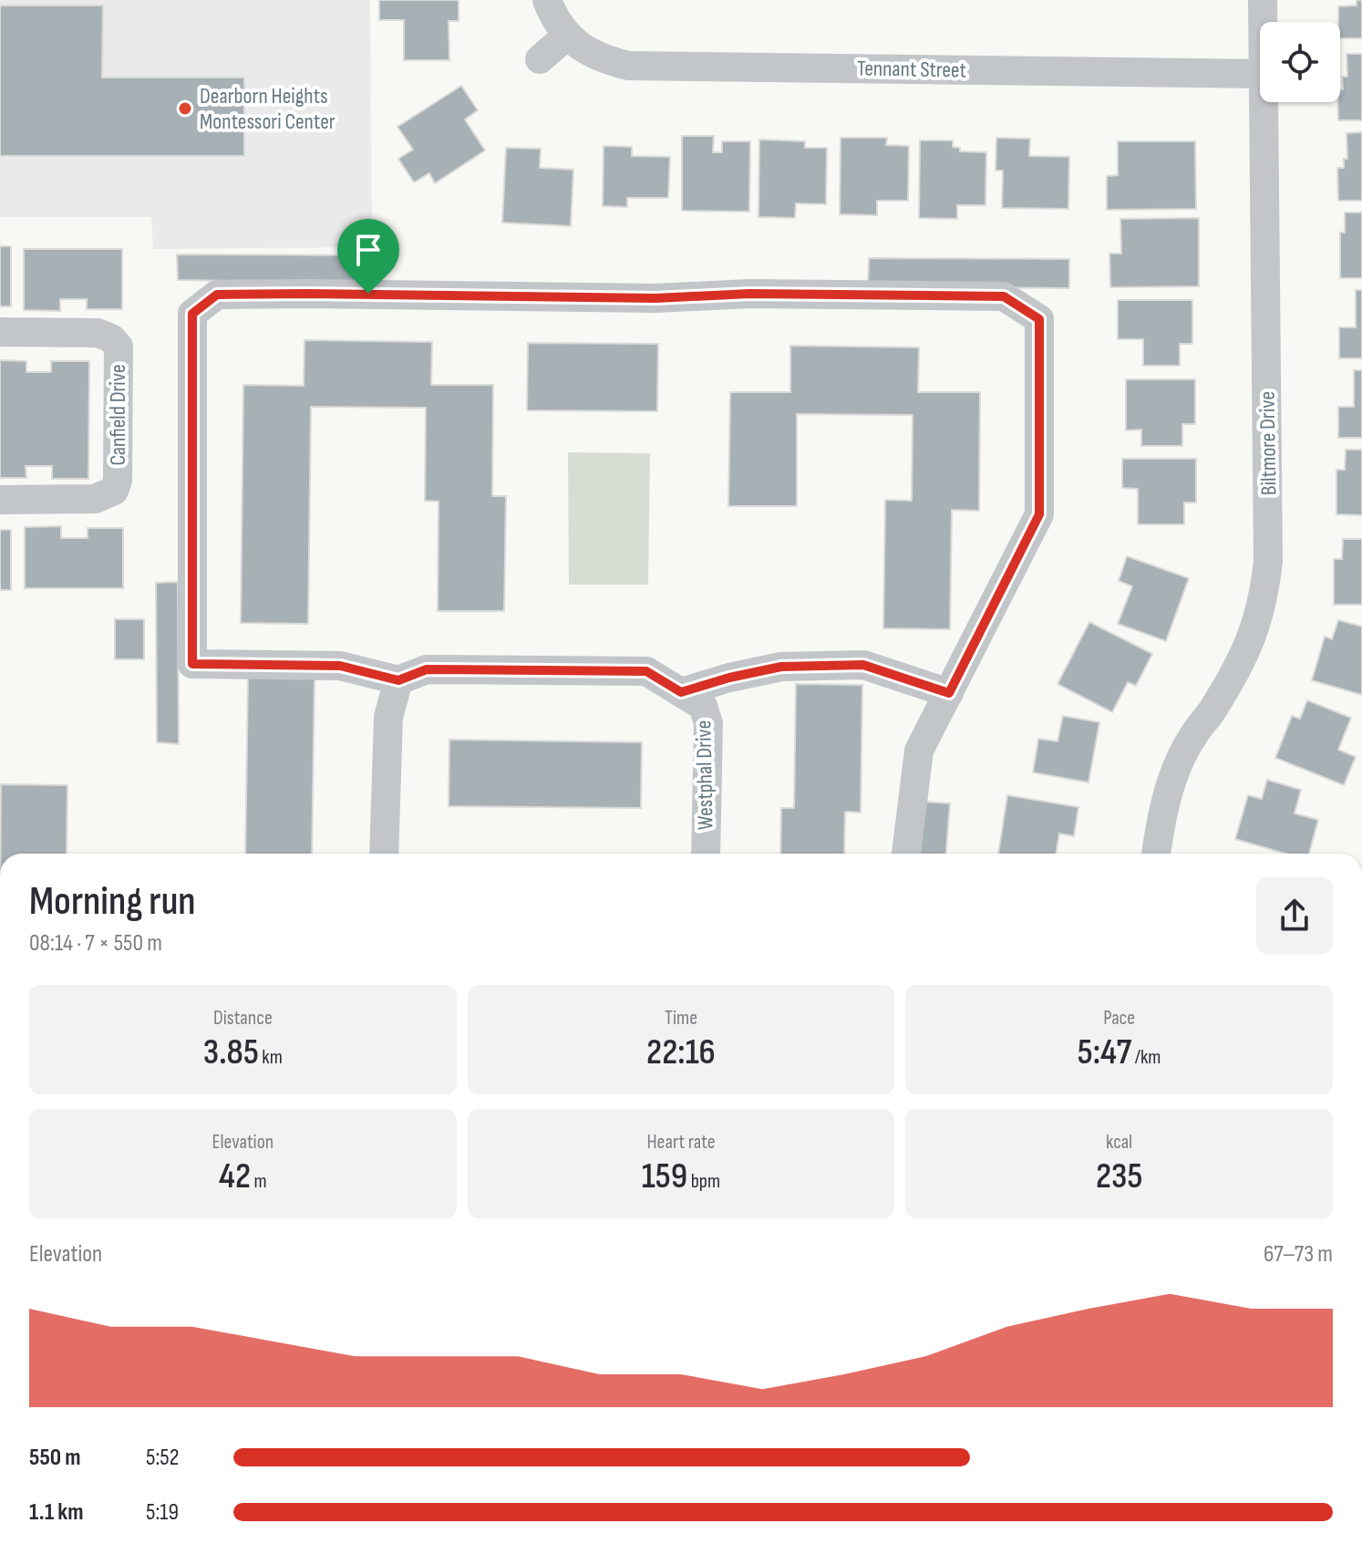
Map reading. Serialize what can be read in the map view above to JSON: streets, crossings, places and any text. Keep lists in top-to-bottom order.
{
  "streets": {
    "street": [
      "Tennant Street",
      "Canfield Drive",
      "Biltmore Drive",
      "Westphal Drive"
    ]
  },
  "places": ["Dearborn Heights Montessori Center"],
  "page": {
    "heading": ["Morning run", "08:14 · 7 × 550 m"],
    "stats": [
      ["Distance", "3.85 km"],
      ["Time", "22:16"],
      ["Pace", "5:47 /km"],
      ["Elevation", "42 m"],
      ["Heart rate", "159 bpm"],
      ["kcal", "235"]
    ],
    "chart": ["Elevation", "67–73 m"],
    "list": [
      {
        "name": "550 m",
        "note": "5:52"
      },
      {
        "name": "1.1 km",
        "note": "5:19"
      }
    ]
  }
}
